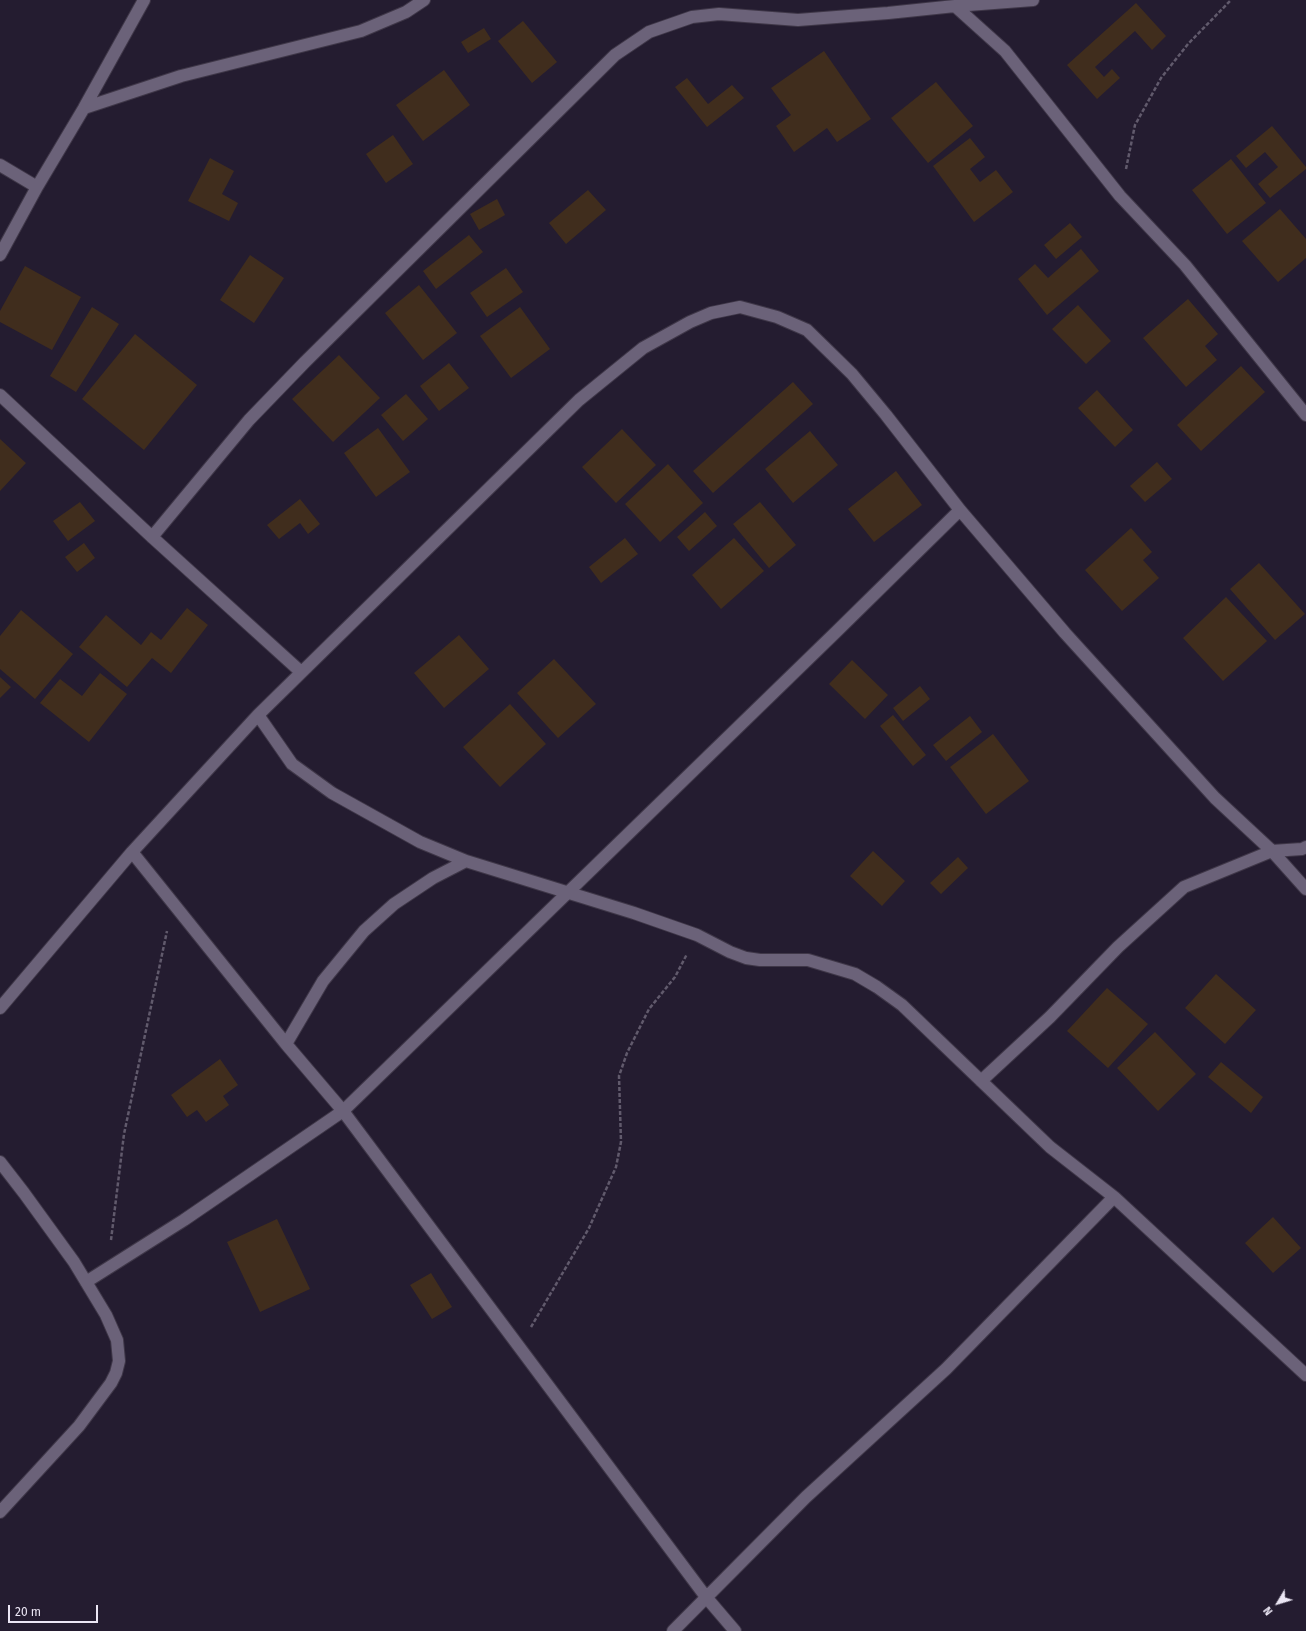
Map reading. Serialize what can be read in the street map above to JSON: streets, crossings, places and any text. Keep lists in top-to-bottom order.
{
  "scale_bar": "20 m",
  "north": "bottom left"
}
